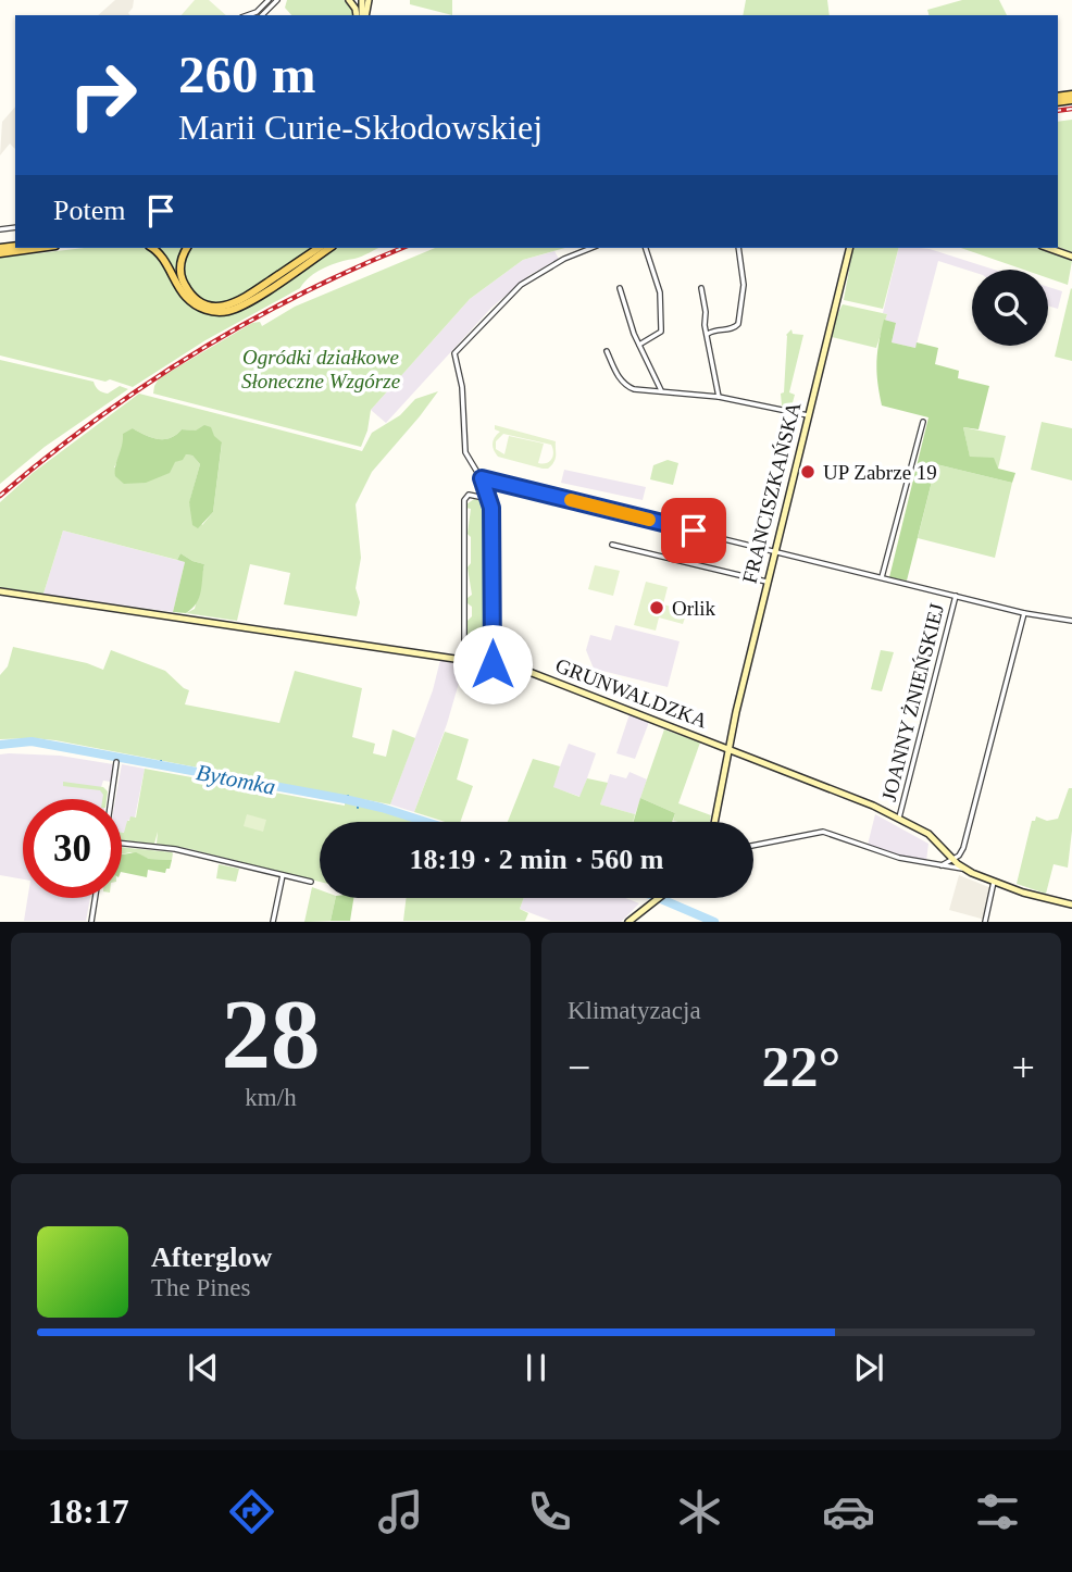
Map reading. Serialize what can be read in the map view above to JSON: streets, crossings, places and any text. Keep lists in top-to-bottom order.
{
  "streets": {
    "street": ["FRANCISZKAŃSKA", "GRUNWALDZKA", "JOANNY ŻNIEŃSKIEJ"]
  },
  "crossings": [
    ["FRANCISZKAŃSKA", "GRUNWALDZKA"],
    ["GRUNWALDZKA", "JOANNY ŻNIEŃSKIEJ"]
  ],
  "water": ["Bytomka"],
  "parks": ["Ogródki działkowe Słoneczne Wzgórze"],
  "places": ["UP Zabrze 19", "Orlik"],
  "page": {
    "turn": ["260 m", "Marii Curie-Skłodowskiej"],
    "then": "Potem",
    "limit": "30",
    "trip": "18:19 · 2 min · 560 m",
    "tile": [
      ["28", "km/h"],
      "Klimatyzacja"
    ],
    "heat": ["−", "22°", "+"],
    "song": ["Afterglow", "The Pines"],
    "tabs": "18:17"
  }
}
